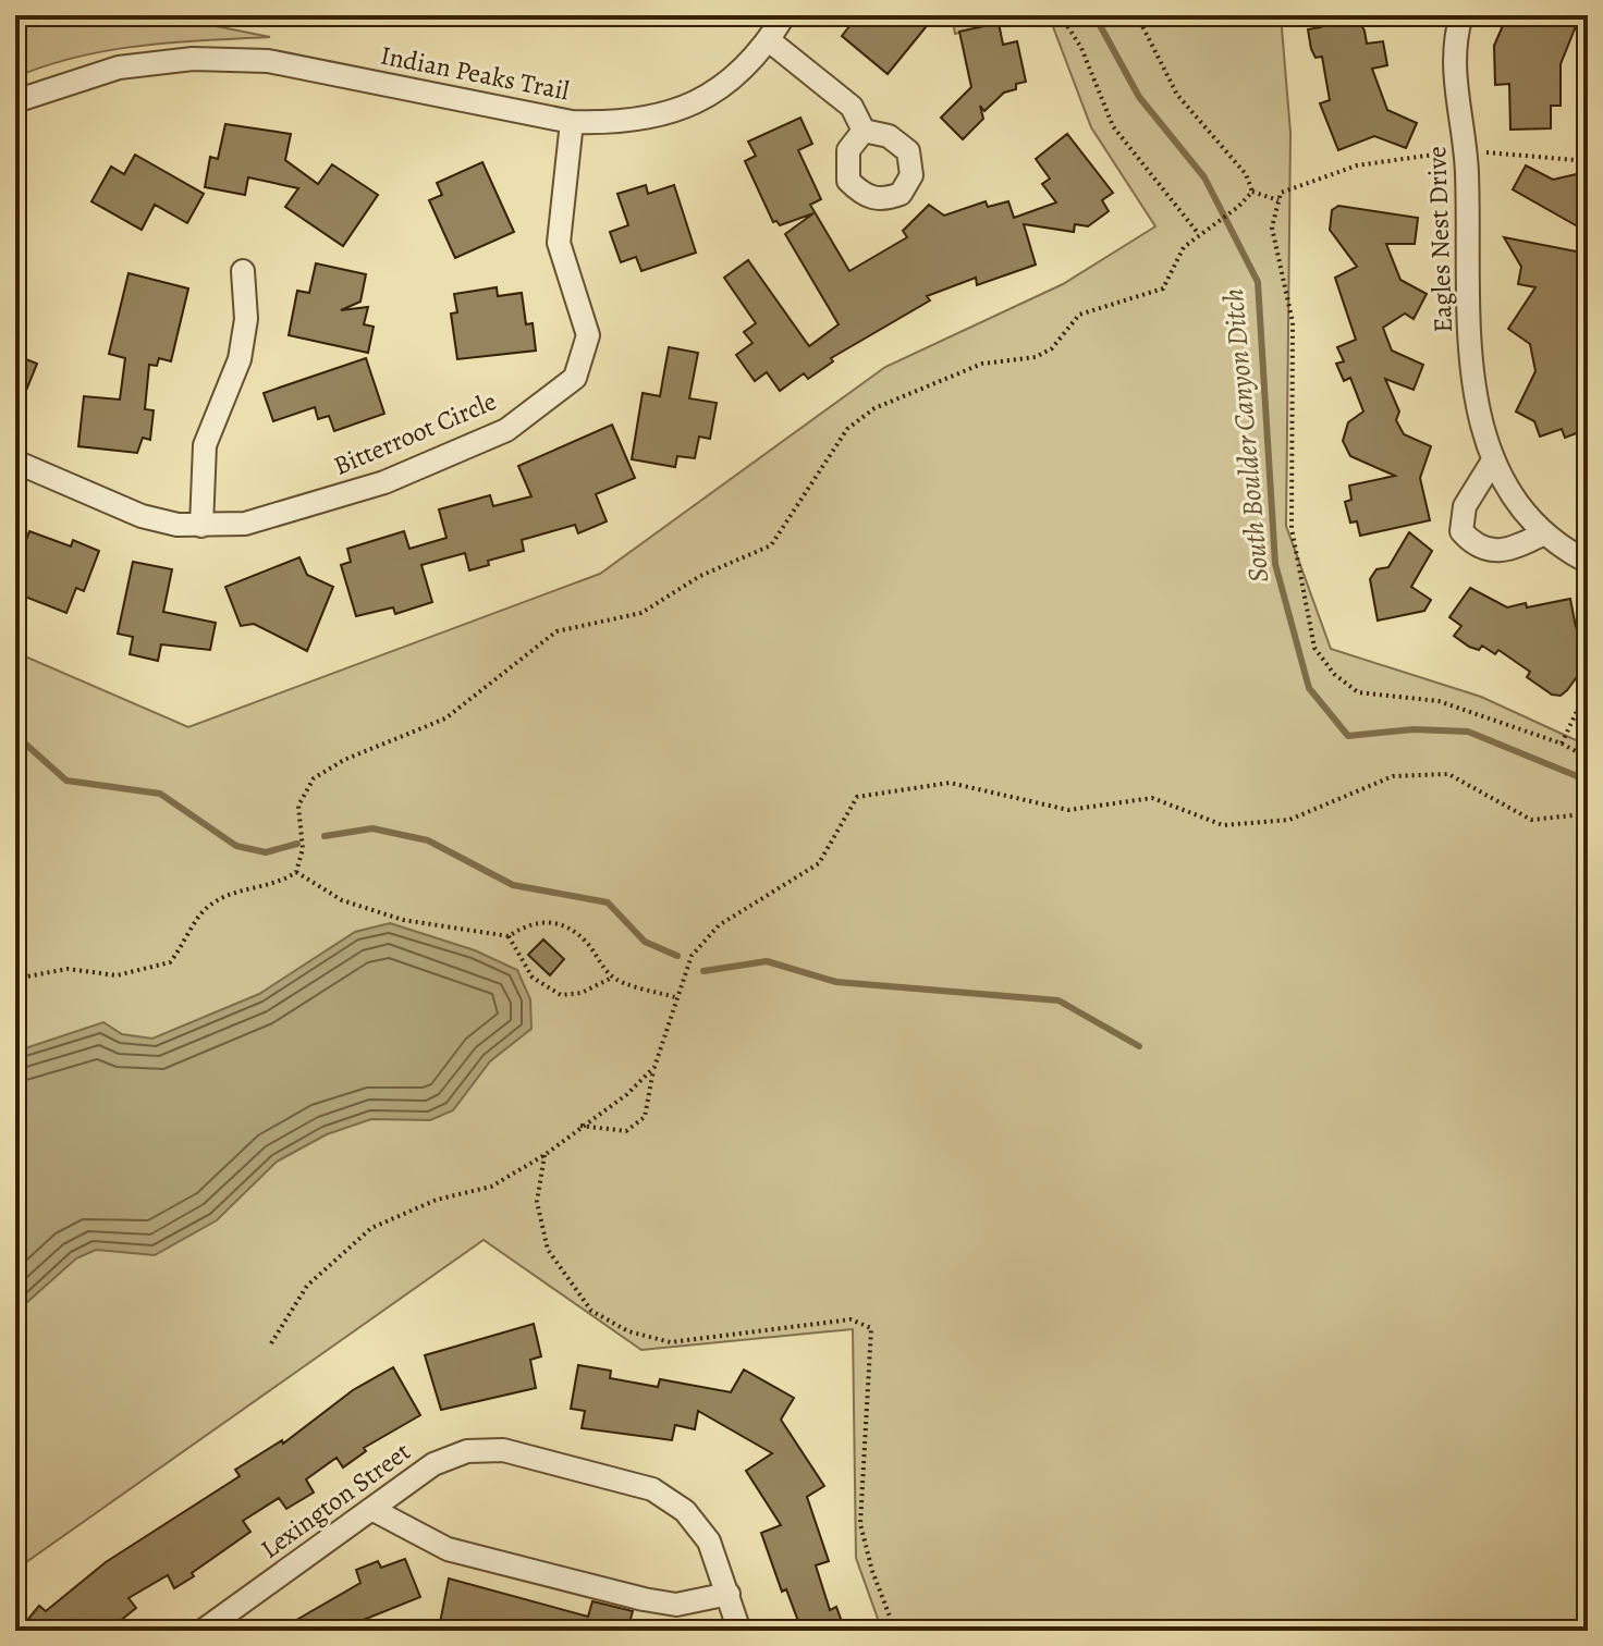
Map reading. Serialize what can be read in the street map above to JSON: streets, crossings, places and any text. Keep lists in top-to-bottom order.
{
  "streets": {
    "street": [
      "Indian Peaks Trail",
      "Eagles Nest Drive",
      "Bitterroot Circle",
      "Lexington Street"
    ]
  },
  "crossings": [
    ["Indian Peaks Trail", "Bitterroot Circle"]
  ],
  "water": ["South Boulder Canyon Ditch"]
}
